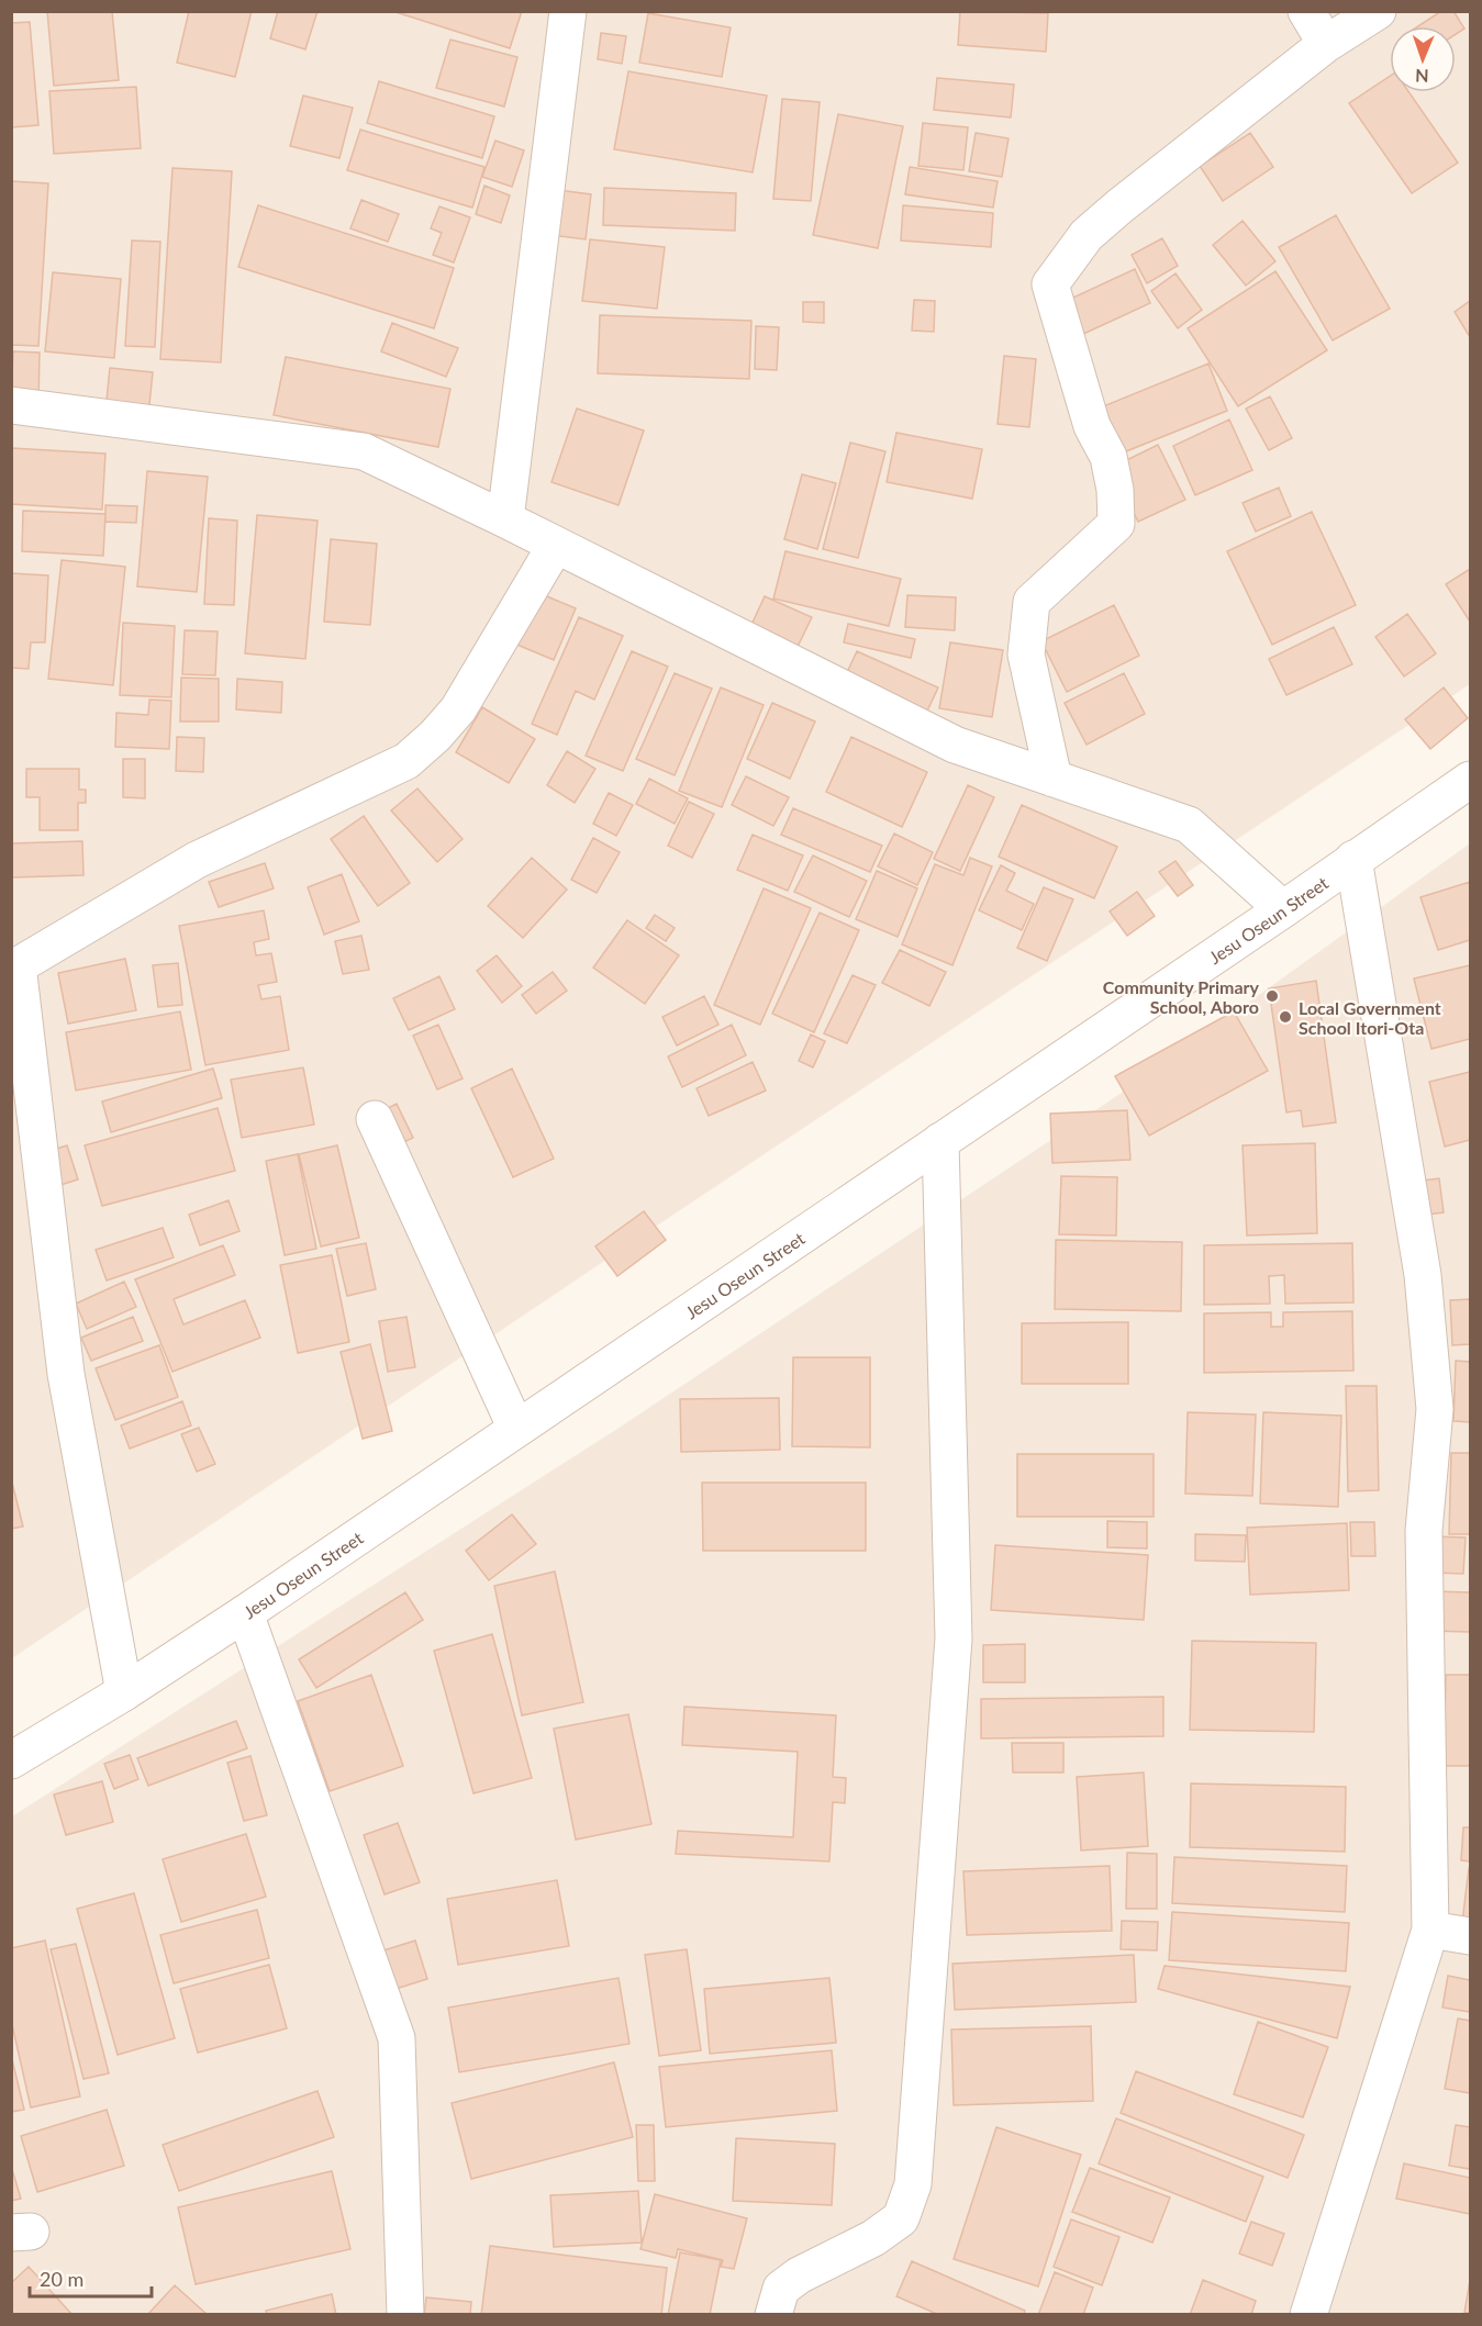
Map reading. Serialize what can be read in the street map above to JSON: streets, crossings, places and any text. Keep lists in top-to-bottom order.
{
  "streets": {
    "street": ["Jesu Oseun Street"]
  },
  "places": ["Community Primary School, Aboro", "Local Government School Itori-Ota"],
  "scale_bar": "20 m",
  "north": "bottom"
}
